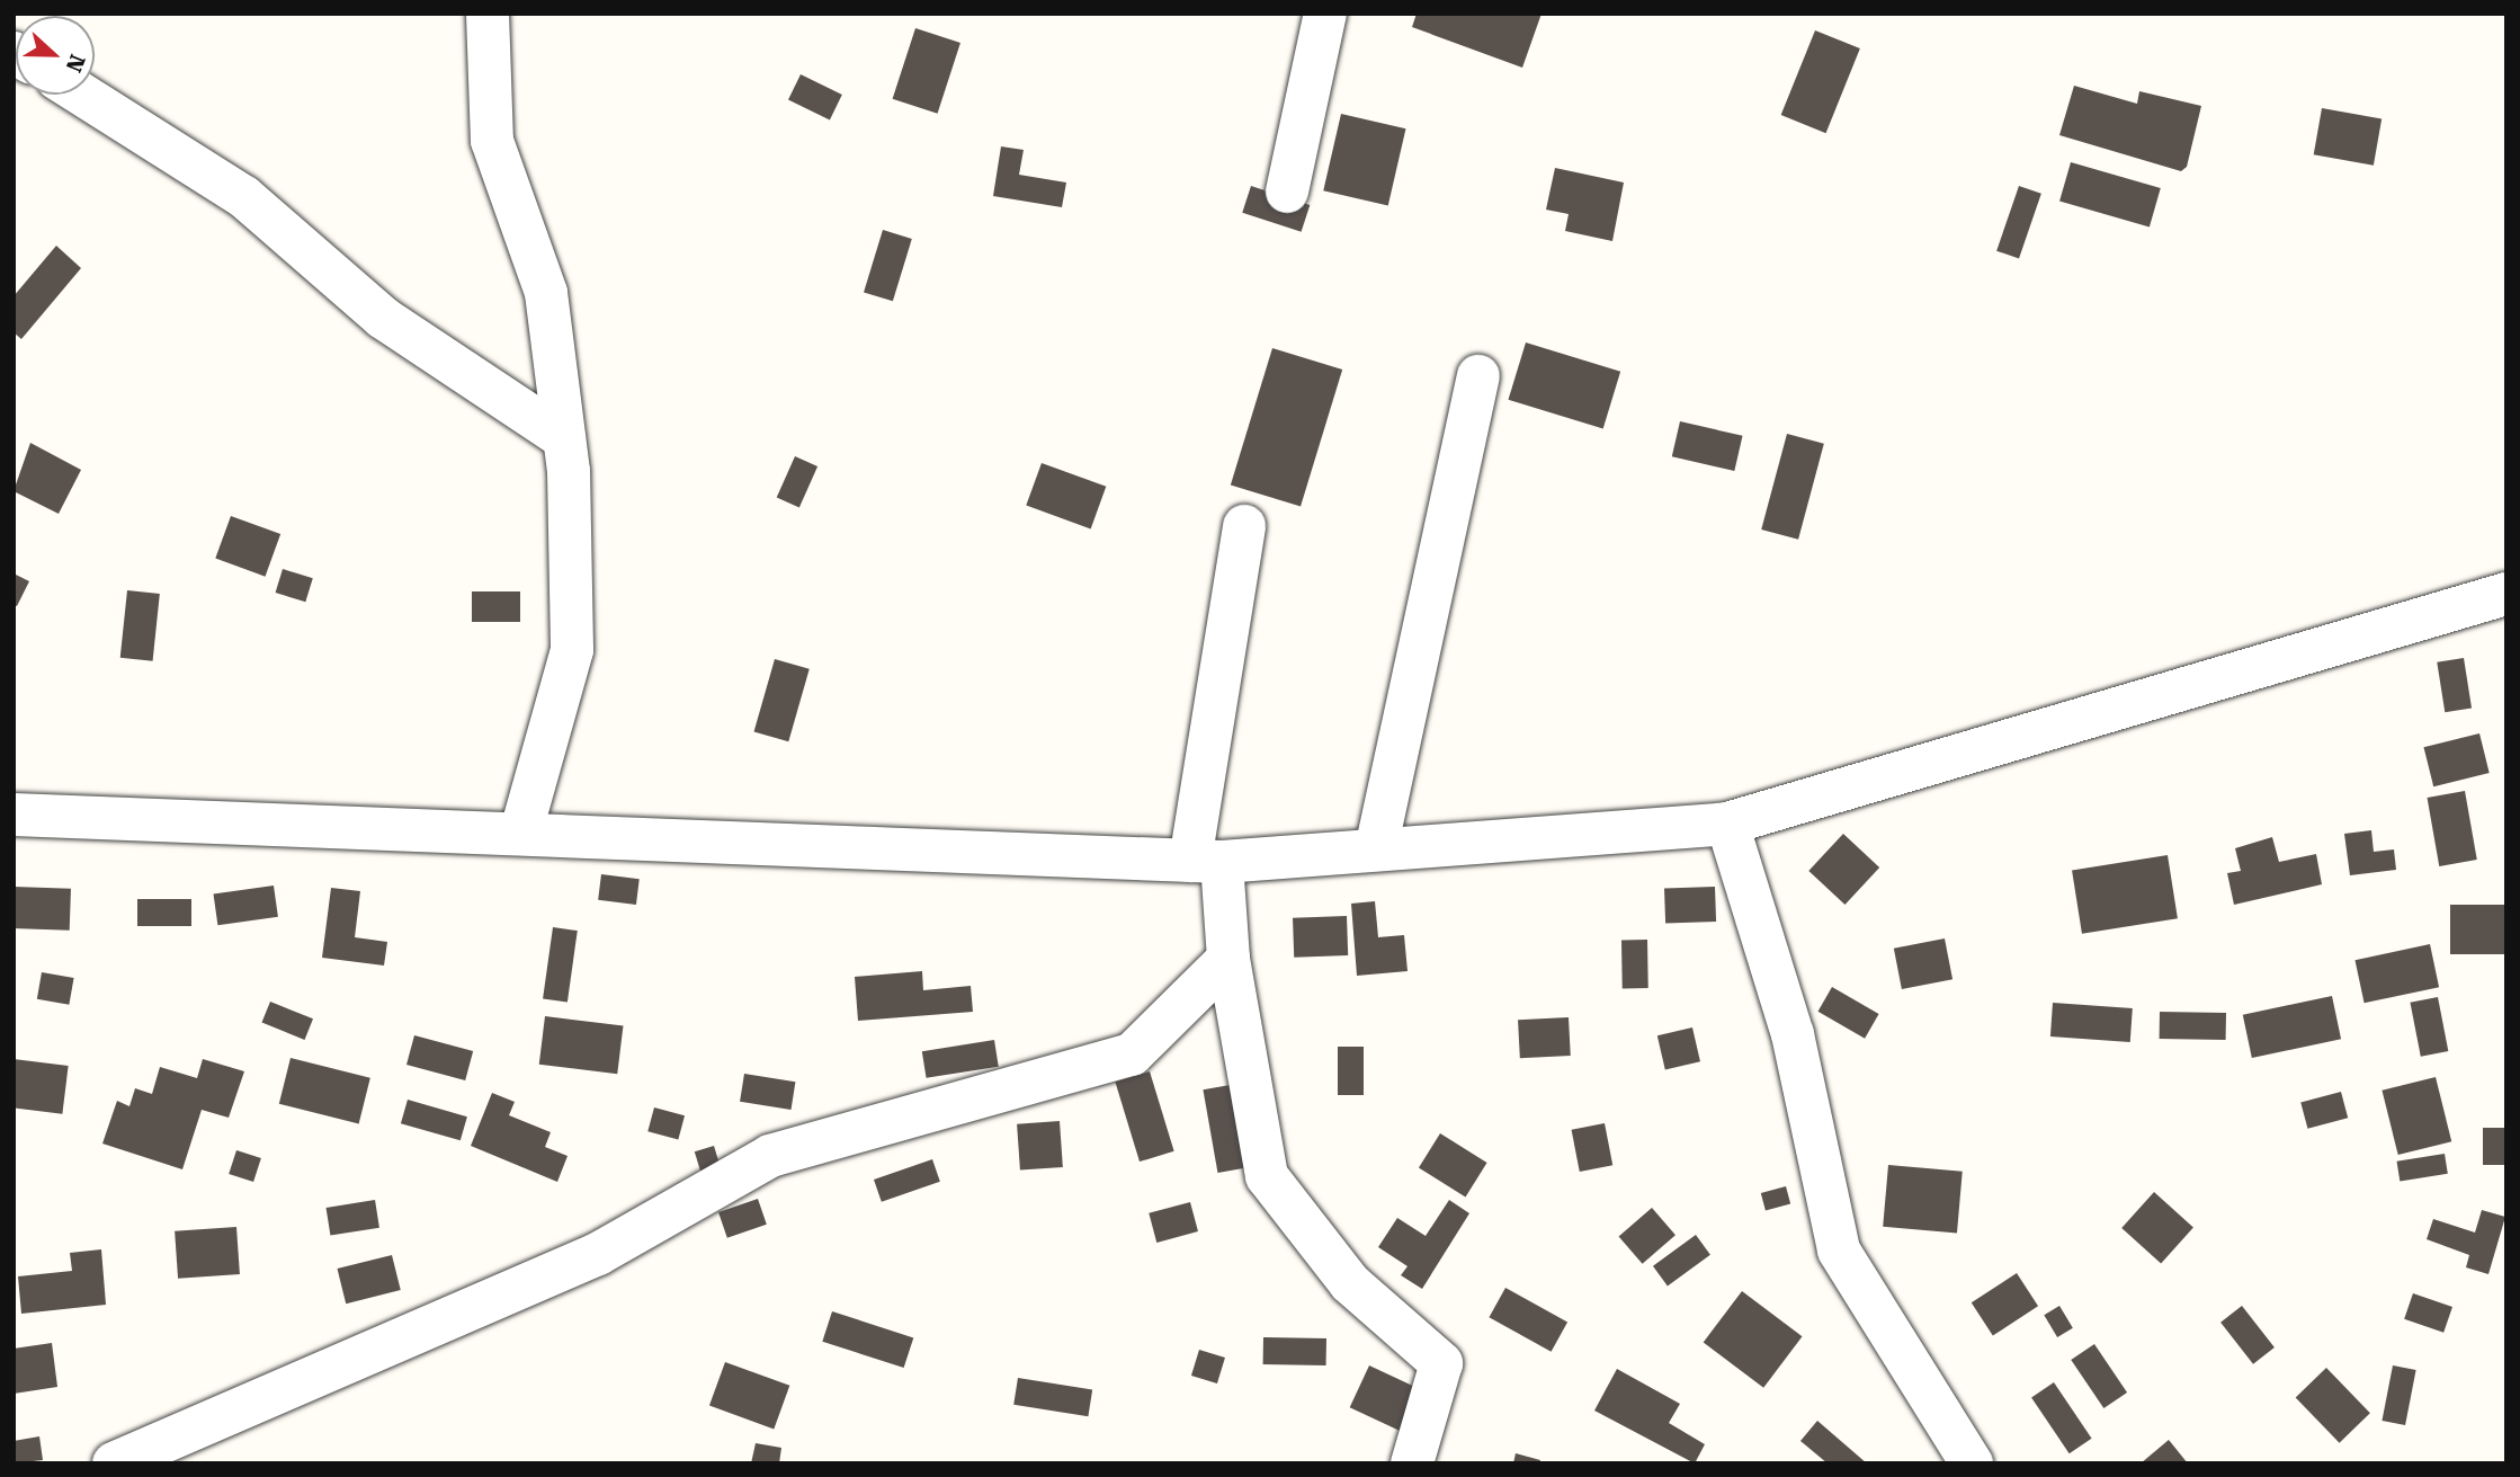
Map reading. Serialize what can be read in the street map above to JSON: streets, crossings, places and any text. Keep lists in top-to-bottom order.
{
  "north": "right"
}
